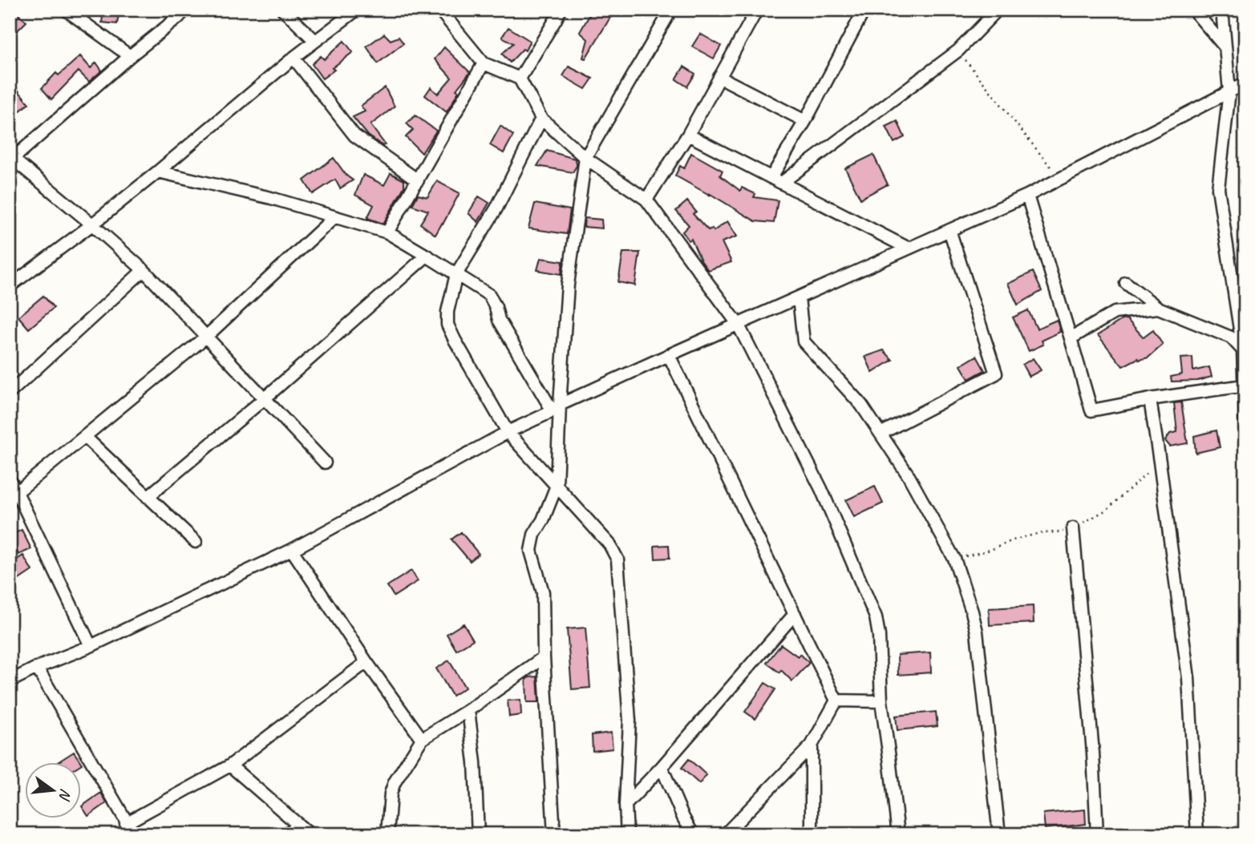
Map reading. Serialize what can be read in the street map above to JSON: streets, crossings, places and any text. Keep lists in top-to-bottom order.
{
  "north": "right"
}
